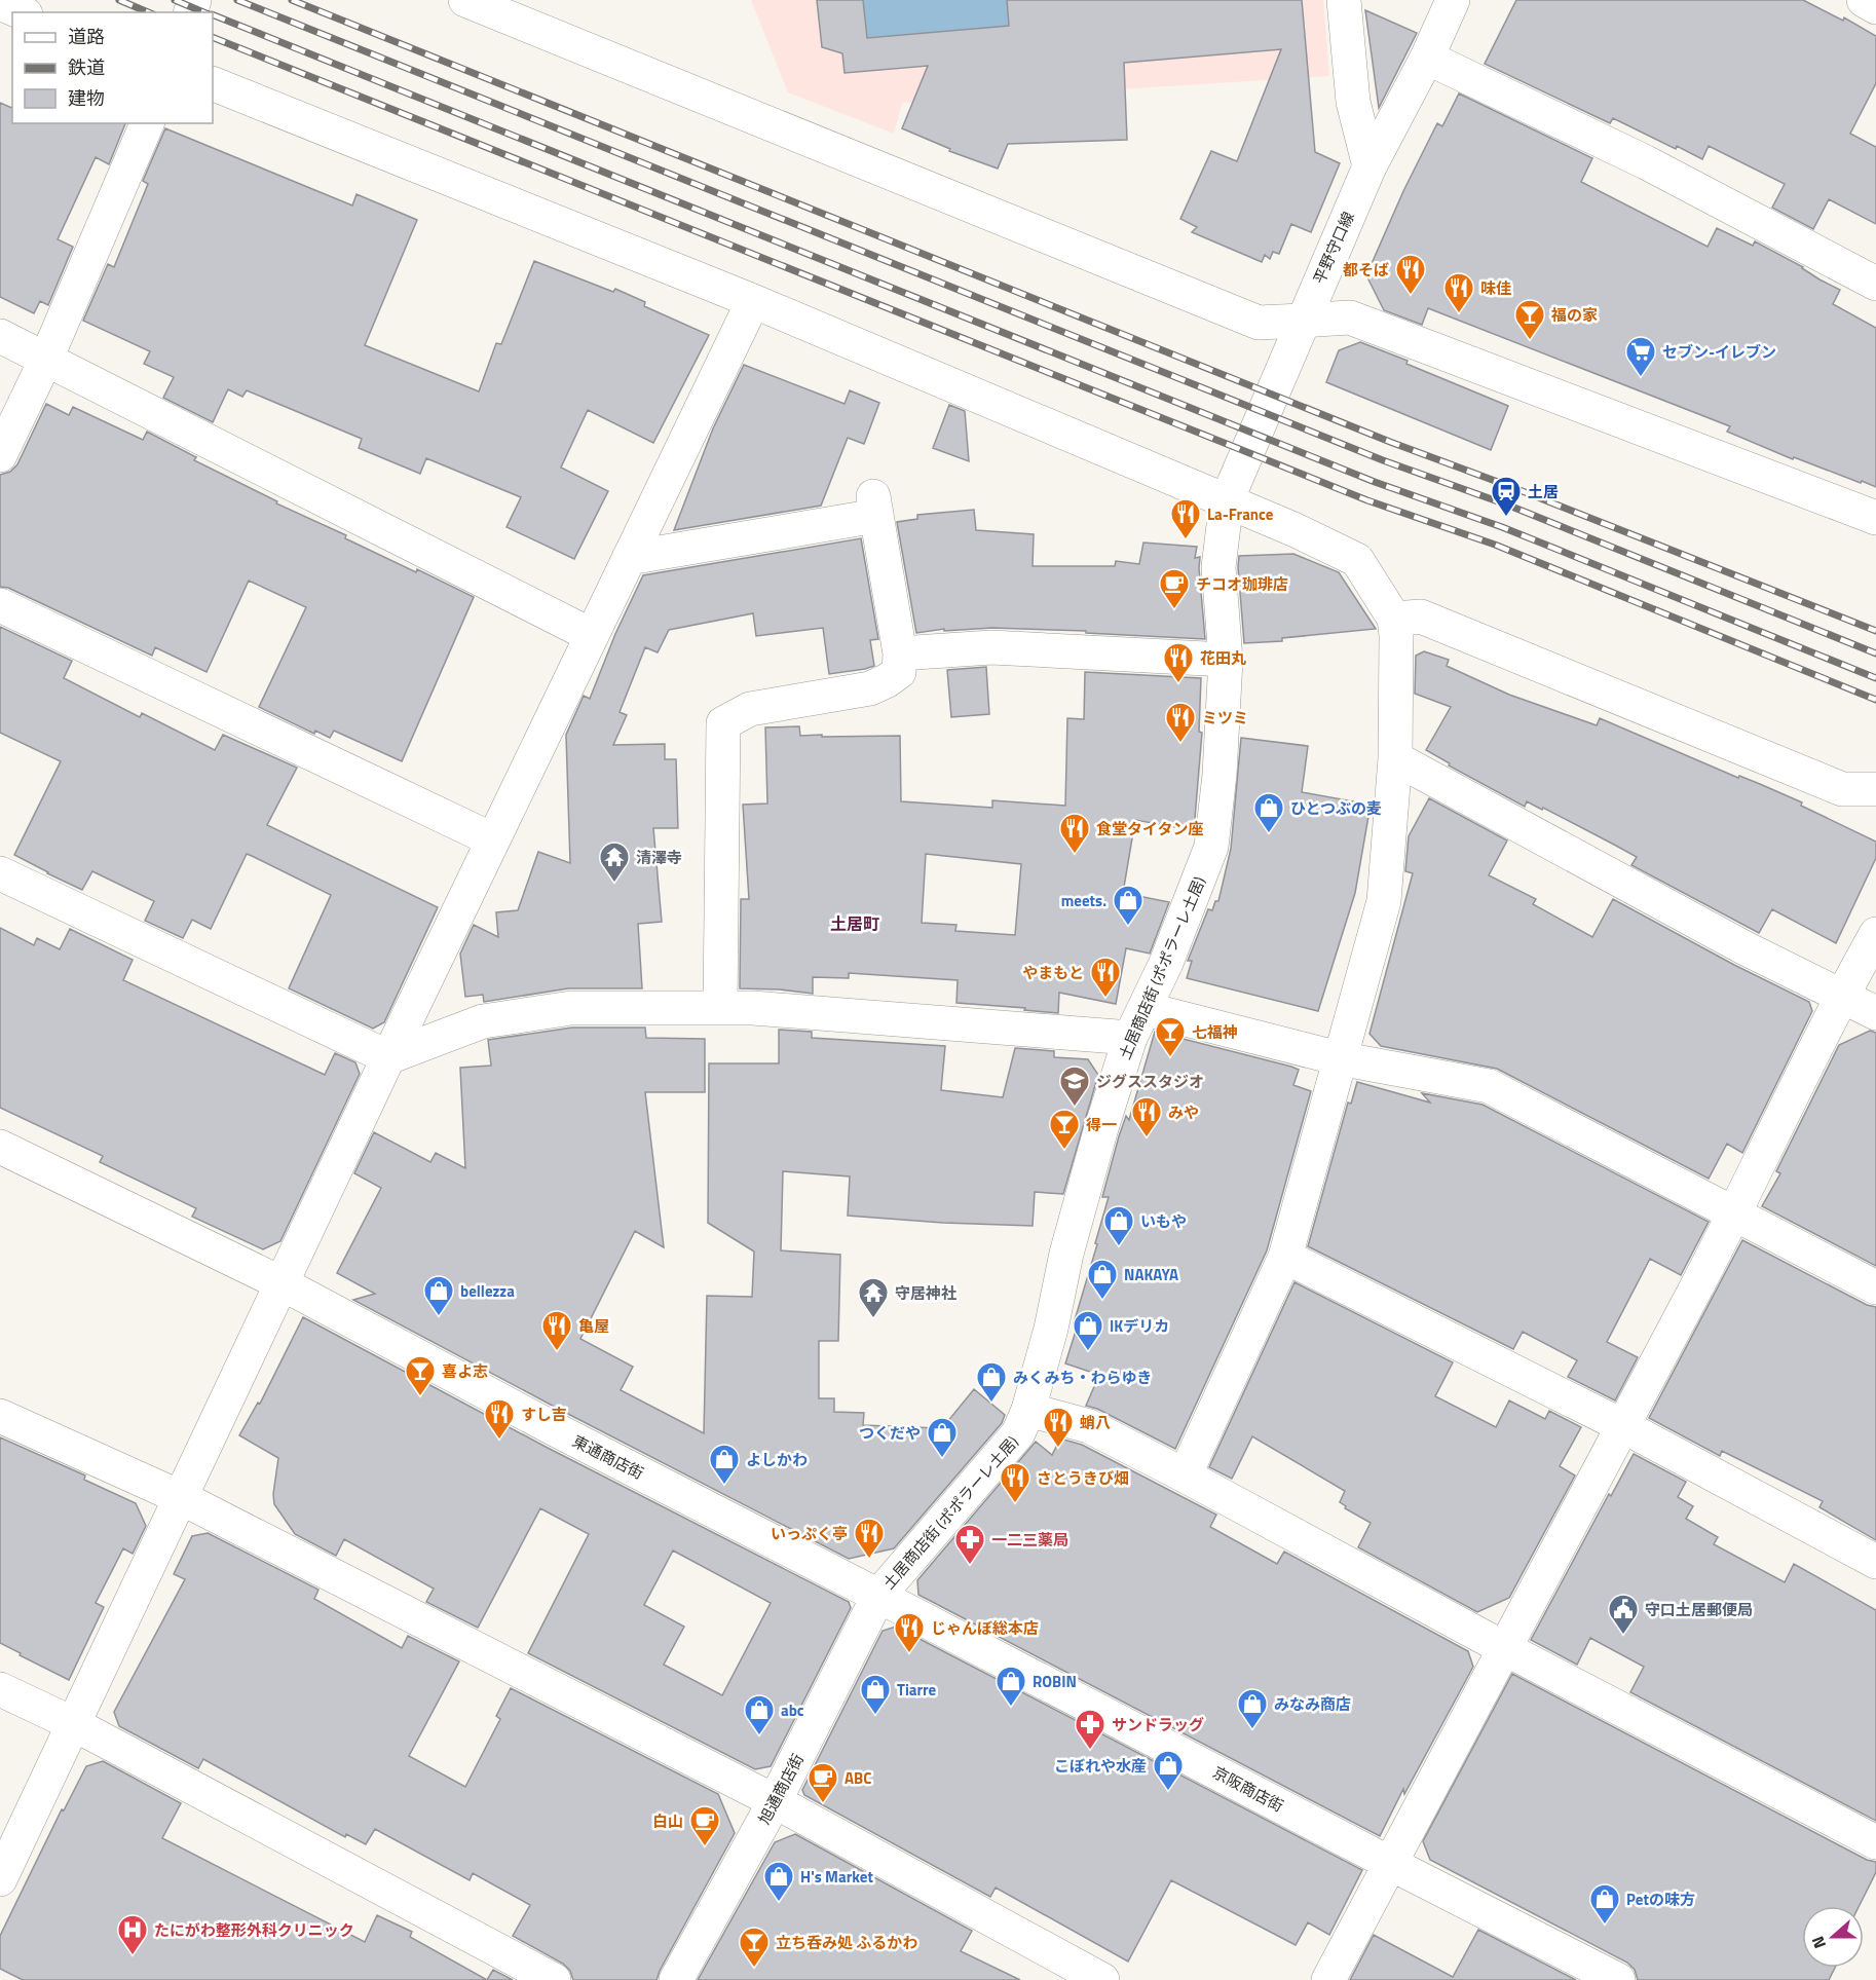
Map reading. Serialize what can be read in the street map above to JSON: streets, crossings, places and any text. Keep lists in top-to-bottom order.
{
  "streets": {
    "street": [
      "平野守口線",
      "土居商店街 (ポポラーレ土居)",
      "東通商店街",
      "旭通商店街",
      "京阪商店街"
    ]
  },
  "crossings": [
    ["平野守口線", "土居商店街 (ポポラーレ土居)"],
    ["土居商店街 (ポポラーレ土居)", "東通商店街"],
    ["土居商店街 (ポポラーレ土居)", "旭通商店街"],
    ["土居商店街 (ポポラーレ土居)", "京阪商店街"],
    ["東通商店街", "旭通商店街"],
    ["東通商店街", "京阪商店街"],
    ["旭通商店街", "京阪商店街"]
  ],
  "districts": ["土居町"],
  "places": {
    "restaurant": [
      "都そば",
      "味佳",
      "La-France",
      "花田丸",
      "ミツミ",
      "食堂タイタン座",
      "やまもと",
      "みや",
      "亀屋",
      "すし吉",
      "蛸八",
      "さとうきび畑",
      "いっぷく亭",
      "じゃんぼ総本店"
    ],
    "bar": [
      "福の家",
      "七福神",
      "得一",
      "喜よ志",
      "立ち呑み処 ふるかわ"
    ],
    "supermarket": ["セブン-イレブン"],
    "station": ["土居"],
    "cafe": ["チコオ珈琲店", "ABC", "白山"],
    "shop": [
      "ひとつぶの麦",
      "meets.",
      "いもや",
      "NAKAYA",
      "bellezza",
      "IKデリカ",
      "みくみち・わらゆき",
      "つくだや",
      "よしかわ",
      "ROBIN",
      "Tiarre",
      "みなみ商店",
      "abc",
      "こぼれや水産",
      "H's Market",
      "Petの味方"
    ],
    "temple": ["清澤寺", "守居神社"],
    "school or university": ["ジグススタジオ"],
    "pharmacy": ["一二三薬局", "サンドラッグ"],
    "public building": ["守口土居郵便局"],
    "hospital": ["たにがわ整形外科クリニック"]
  },
  "legend": ["道路", "鉄道", "建物"],
  "north": "left"
}
